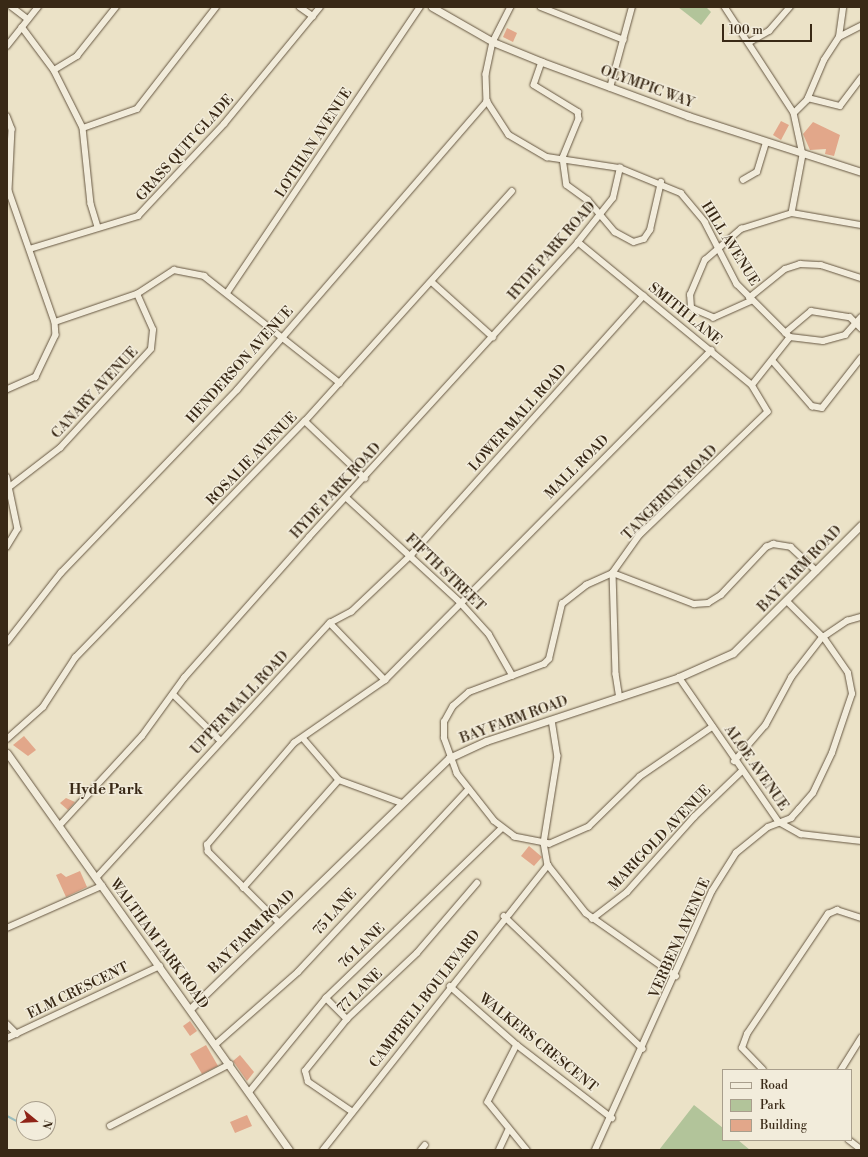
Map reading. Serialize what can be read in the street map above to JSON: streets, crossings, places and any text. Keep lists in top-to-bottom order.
{
  "streets": {
    "street": [
      "OLYMPIC WAY",
      "LOTHIAN AVENUE",
      "GRASS QUIT GLADE",
      "HILL AVENUE",
      "HYDE PARK ROAD",
      "SMITH LANE",
      "HENDERSON AVENUE",
      "CANARY AVENUE",
      "LOWER MALL ROAD",
      "ROSALIE AVENUE",
      "MALL ROAD",
      "TANGERINE ROAD",
      "BAY FARM ROAD",
      "FIFTH STREET",
      "UPPER MALL ROAD",
      "ALOE AVENUE",
      "MARIGOLD AVENUE",
      "75 LANE",
      "VERBENA AVENUE",
      "WALTHAM PARK ROAD",
      "76 LANE",
      "ELM CRESCENT",
      "77 LANE",
      "CAMPBELL BOULEVARD",
      "WALKERS CRESCENT"
    ]
  },
  "crossings": [
    ["HILL AVENUE", "HYDE PARK ROAD"],
    ["HILL AVENUE", "HENDERSON AVENUE"],
    ["HYDE PARK ROAD", "SMITH LANE"],
    ["HYDE PARK ROAD", "FIFTH STREET"],
    ["HYDE PARK ROAD", "WALTHAM PARK ROAD"],
    ["SMITH LANE", "LOWER MALL ROAD"],
    ["SMITH LANE", "MALL ROAD"],
    ["SMITH LANE", "TANGERINE ROAD"],
    ["LOWER MALL ROAD", "FIFTH STREET"],
    ["LOWER MALL ROAD", "UPPER MALL ROAD"],
    ["MALL ROAD", "BAY FARM ROAD"],
    ["MALL ROAD", "FIFTH STREET"],
    ["BAY FARM ROAD", "ALOE AVENUE"],
    ["BAY FARM ROAD", "VERBENA AVENUE"],
    ["BAY FARM ROAD", "WALTHAM PARK ROAD"],
    ["FIFTH STREET", "UPPER MALL ROAD"],
    ["UPPER MALL ROAD", "WALTHAM PARK ROAD"],
    ["ALOE AVENUE", "MARIGOLD AVENUE"],
    ["ALOE AVENUE", "VERBENA AVENUE"],
    ["75 LANE", "WALTHAM PARK ROAD"],
    ["VERBENA AVENUE", "WALKERS CRESCENT"],
    ["WALTHAM PARK ROAD", "76 LANE"],
    ["WALTHAM PARK ROAD", "ELM CRESCENT"],
    ["77 LANE", "CAMPBELL BOULEVARD"],
    ["CAMPBELL BOULEVARD", "WALKERS CRESCENT"]
  ],
  "districts": ["Hyde Park"],
  "legend": ["Road", "Park", "Building"],
  "scale_bar": "100 m",
  "north": "right"
}
